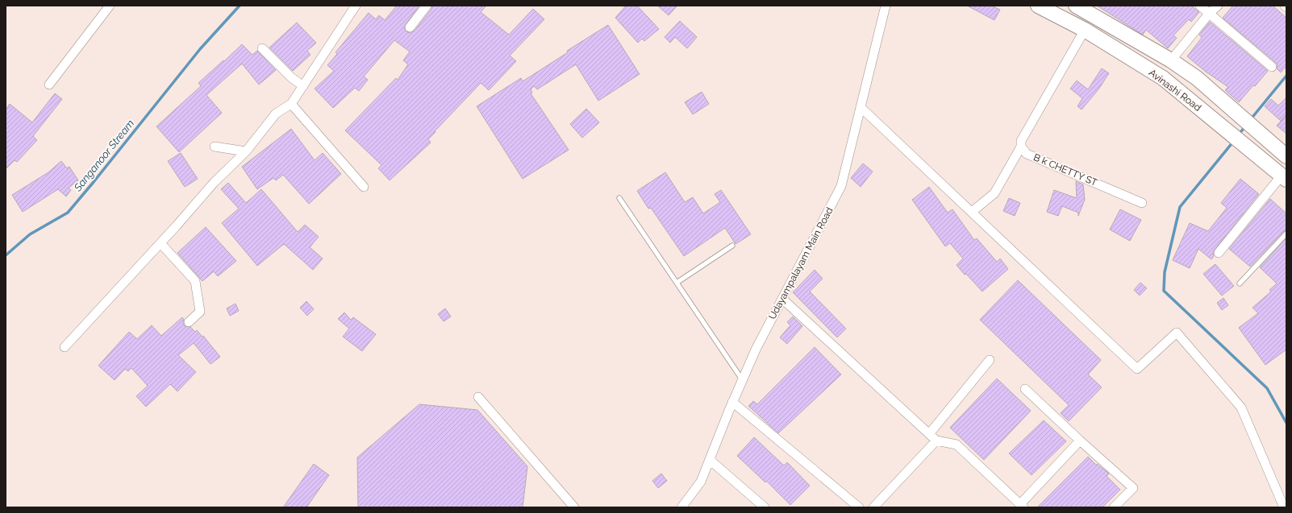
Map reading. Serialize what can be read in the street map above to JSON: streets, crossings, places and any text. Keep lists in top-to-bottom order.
{
  "streets": {
    "main road": ["Avinashi Road"],
    "street": ["B k CHETTY ST", "Udayampalayam Main Road"]
  },
  "water": ["Sanganoor Stream"]
}
